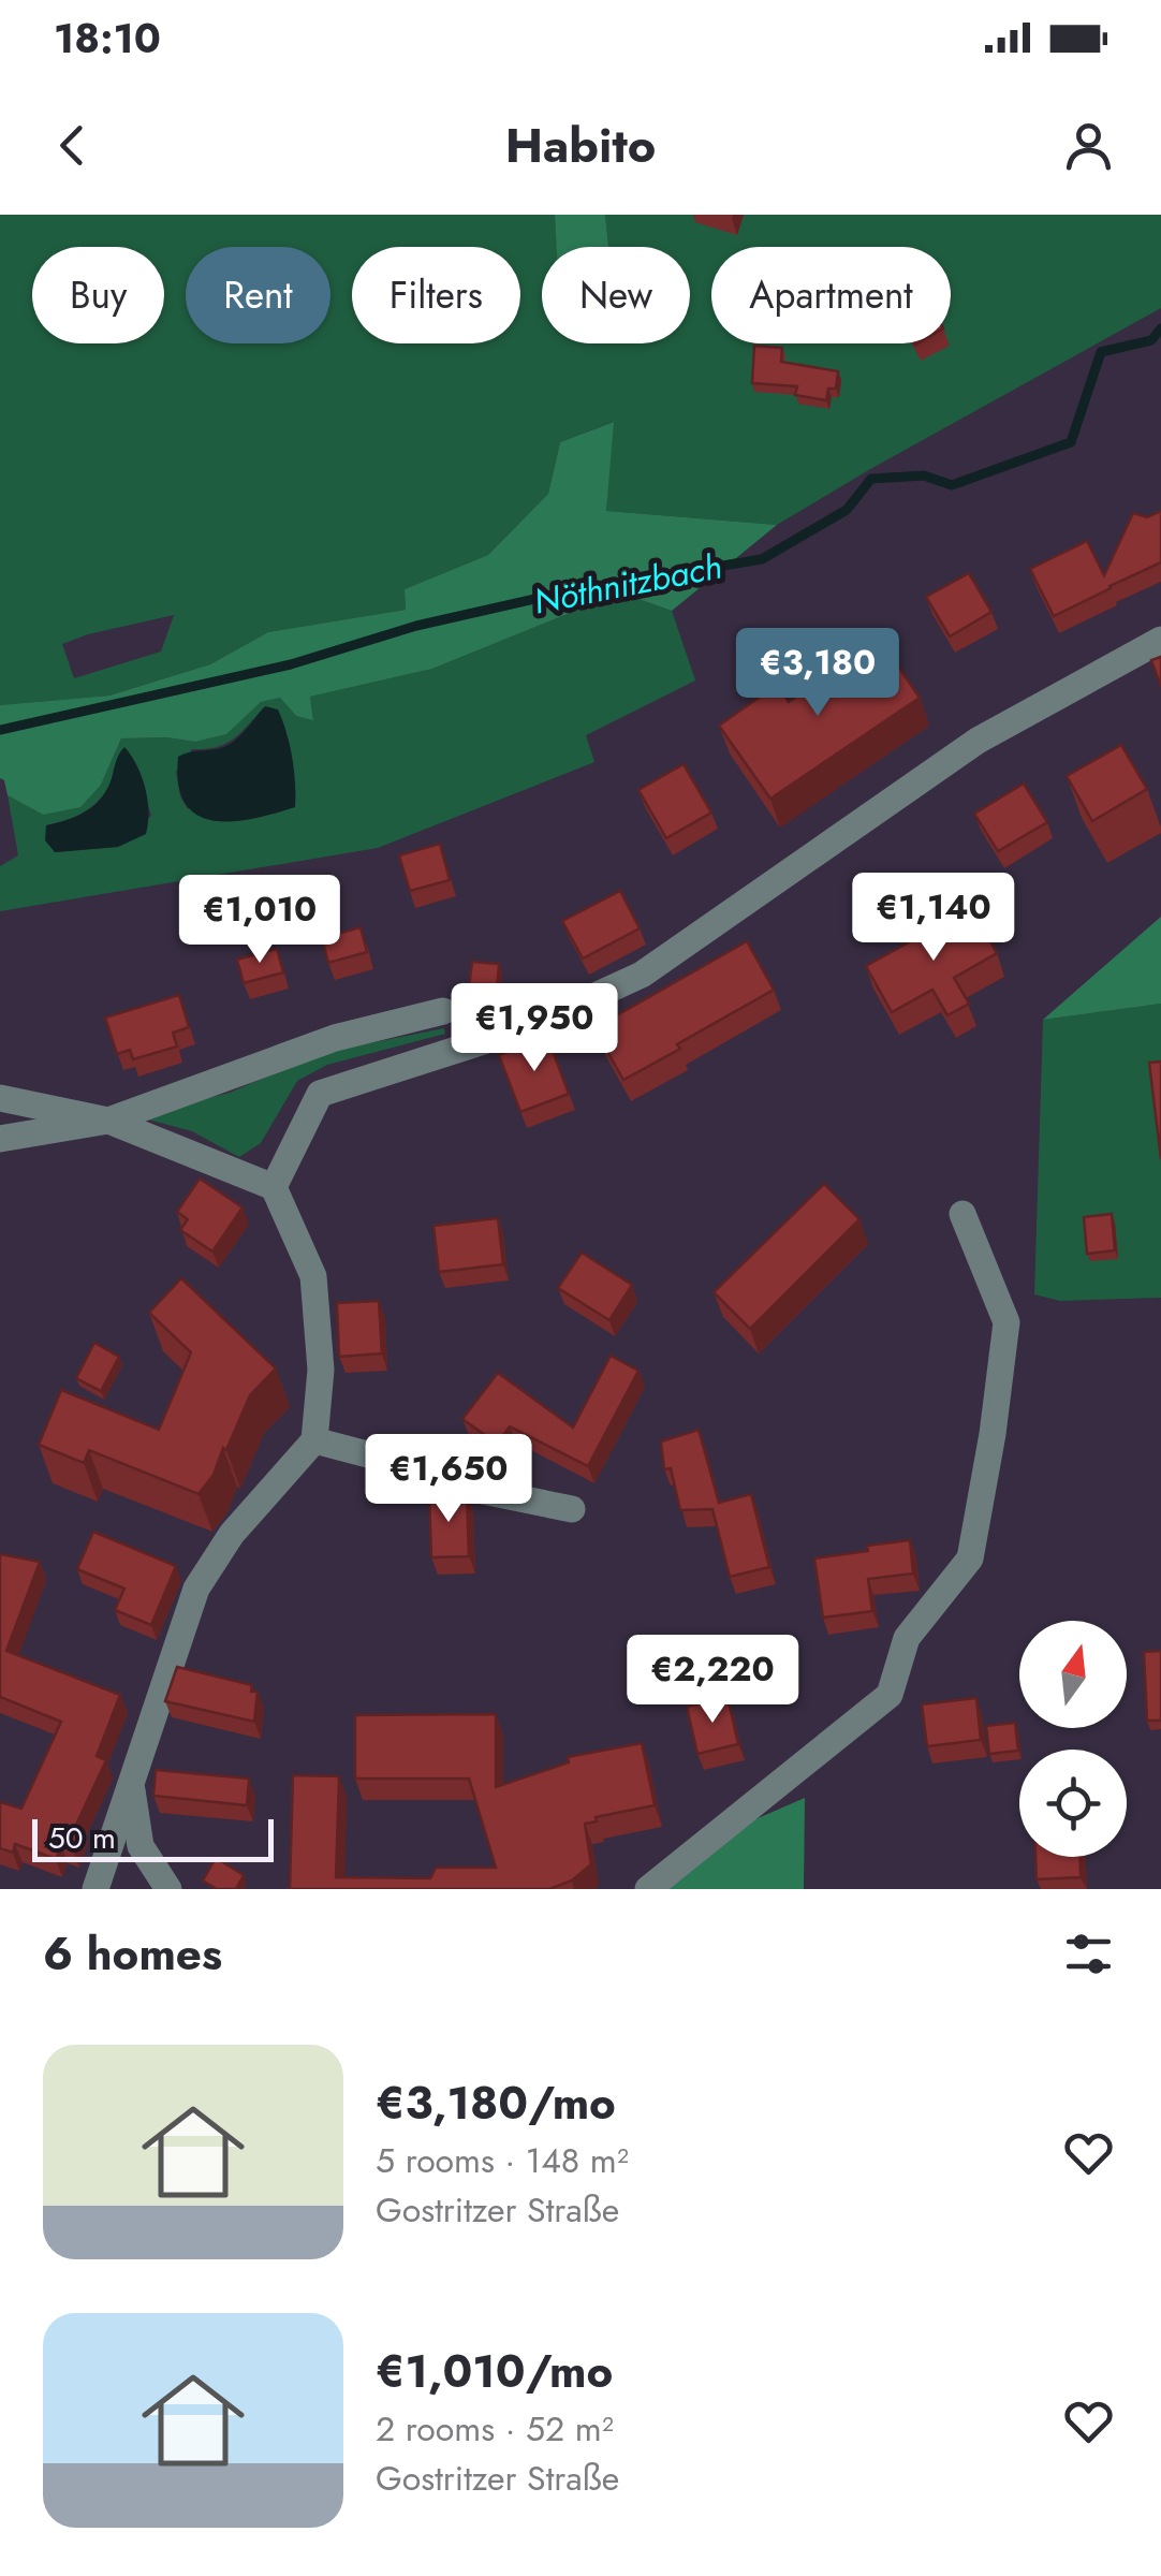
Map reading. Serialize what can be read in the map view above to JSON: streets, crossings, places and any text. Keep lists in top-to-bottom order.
{
  "water": ["Nöthnitzbach"],
  "scale_bar": "50 m",
  "north": "top",
  "page": {
    "status": "18:10",
    "header": "Habito",
    "chip": [
      "Buy",
      "Rent",
      "Filters",
      "New",
      "Apartment"
    ],
    "price": [
      "€3,180",
      "€1,140",
      "€1,010",
      "€1,950",
      "€1,650",
      "€2,220"
    ],
    "scale": "50 m",
    "heading": "6 homes",
    "list": [
      {
        "name": "€3,180/mo",
        "note": "5 rooms · 148 m² · Gostritzer Straße"
      },
      {
        "name": "€1,010/mo",
        "note": "2 rooms · 52 m² · Gostritzer Straße"
      }
    ]
  }
}
